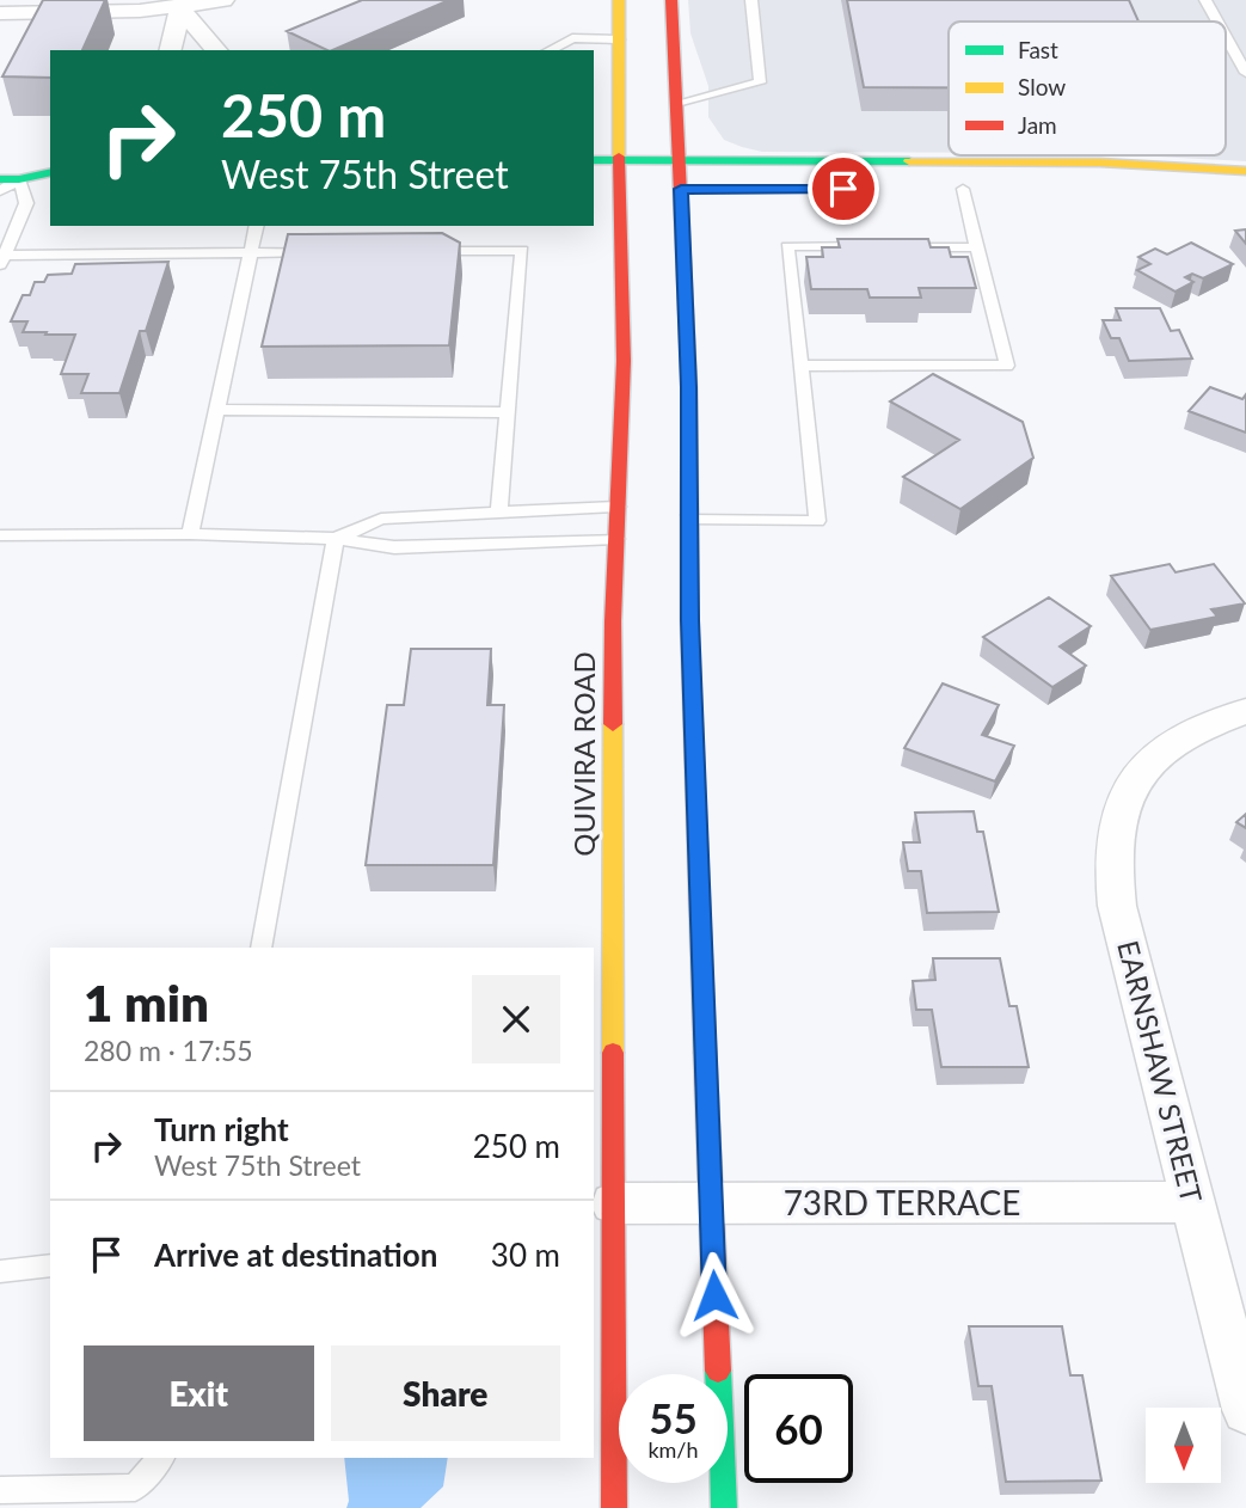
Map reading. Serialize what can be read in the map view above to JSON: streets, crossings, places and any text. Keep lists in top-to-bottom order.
{
  "streets": {
    "main road": ["QUIVIRA ROAD"],
    "street": ["EARNSHAW STREET", "73RD TERRACE"]
  },
  "crossings": [
    ["QUIVIRA ROAD", "73RD TERRACE"],
    ["EARNSHAW STREET", "73RD TERRACE"]
  ],
  "legend": ["Fast", "Slow", "Jam"],
  "north": "bottom",
  "page": {
    "turn": ["250 m", "West 75th Street"],
    "heading": ["1 min", "280 m · 17:55"],
    "list": [
      {
        "name": "Turn right",
        "note": "West 75th Street",
        "value": "250 m"
      },
      {
        "name": "Arrive at destination",
        "value": "30 m"
      }
    ],
    "buttons": ["Exit", "Share"],
    "speed": "55 km/h",
    "limit": "60"
  }
}
